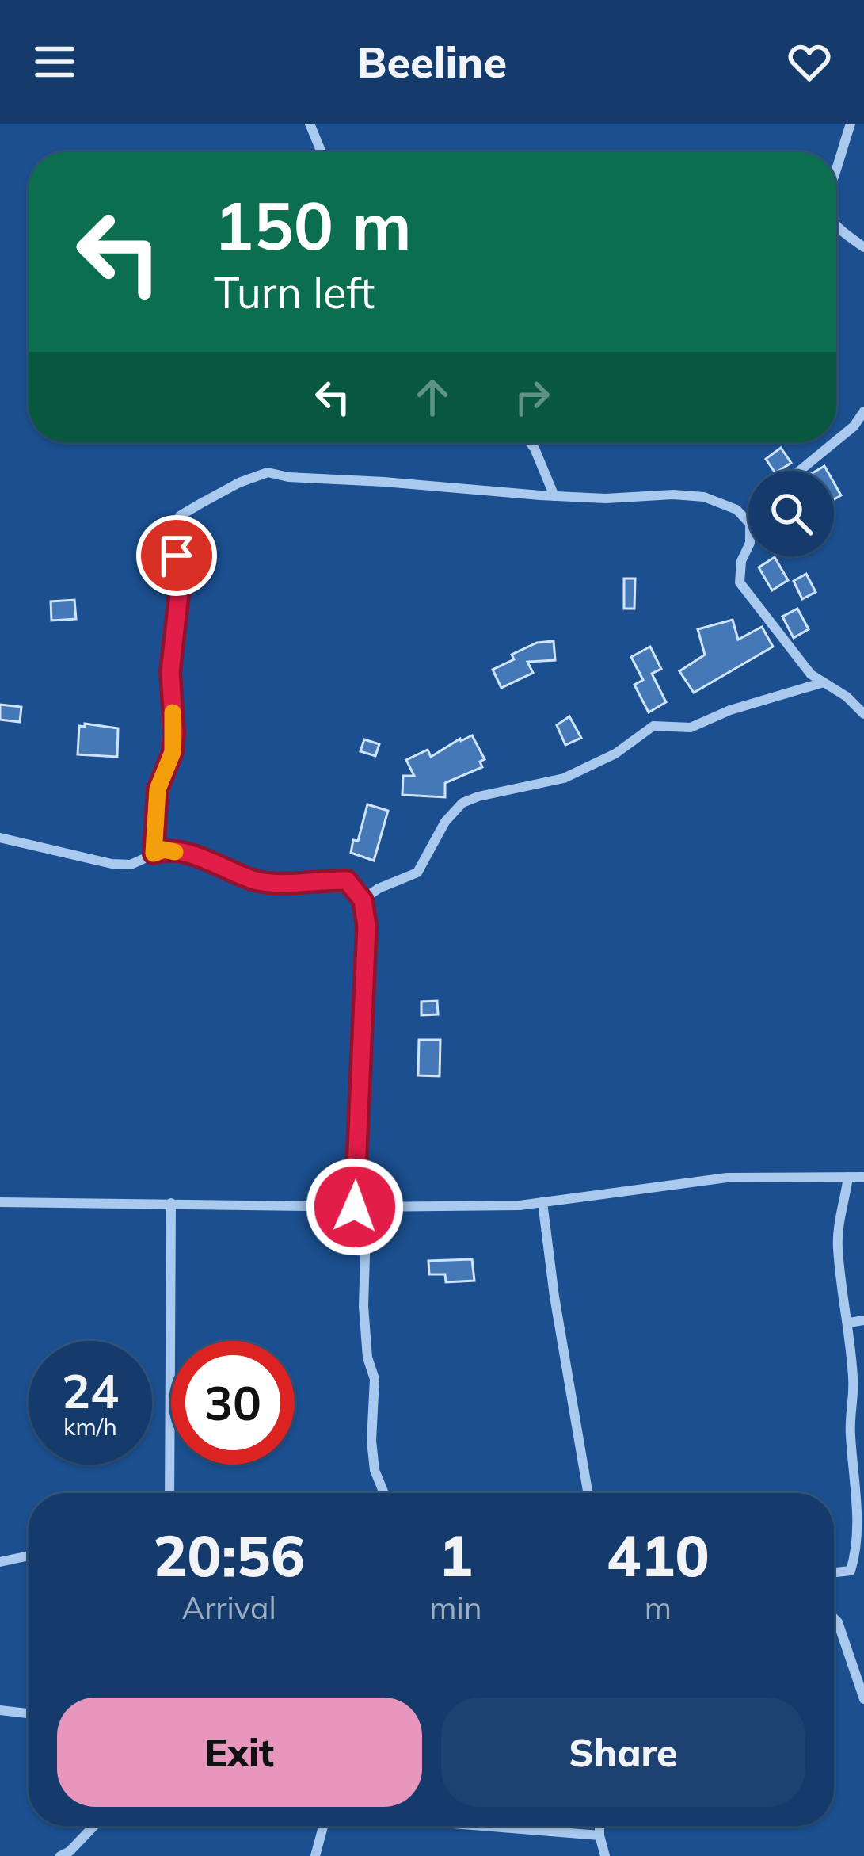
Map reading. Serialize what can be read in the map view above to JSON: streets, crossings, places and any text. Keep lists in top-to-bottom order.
{
  "page": {
    "header": "Beeline",
    "turn": ["150 m", "Turn left"],
    "speed": "24 km/h",
    "limit": "30",
    "eta": [
      "20:56",
      "Arrival",
      "1",
      "min",
      "410",
      "m"
    ],
    "buttons": ["Exit", "Share"]
  }
}
